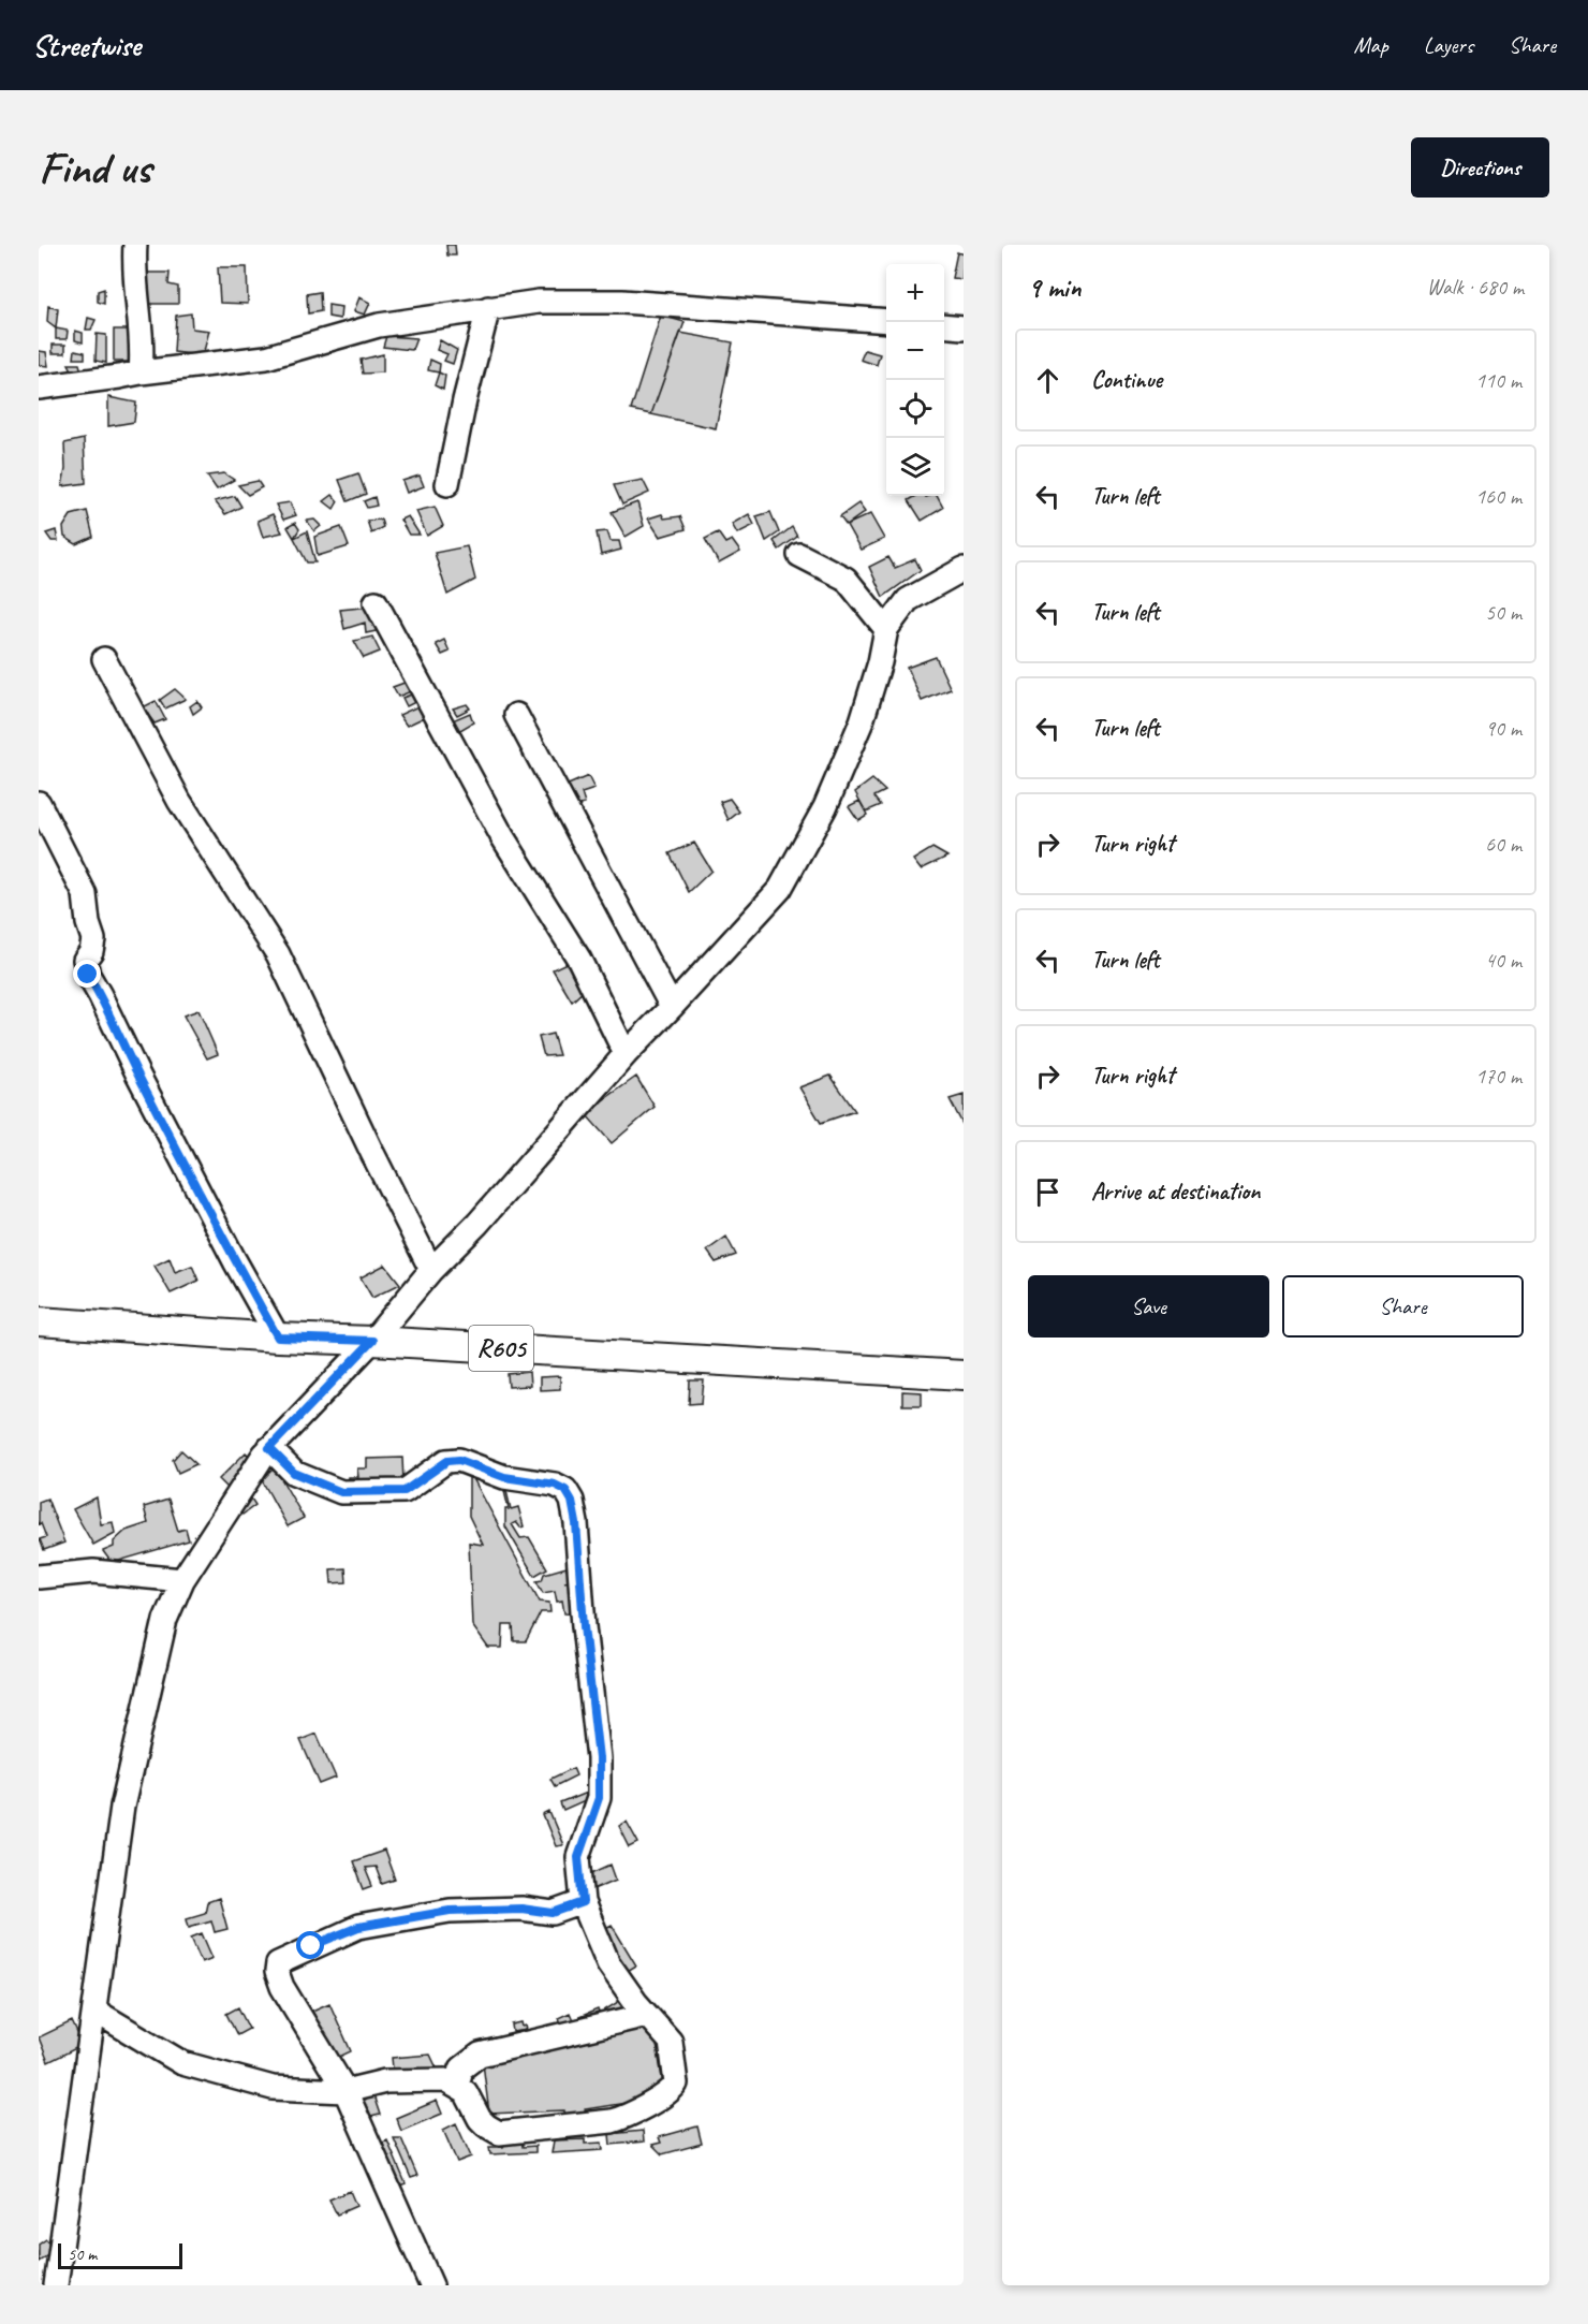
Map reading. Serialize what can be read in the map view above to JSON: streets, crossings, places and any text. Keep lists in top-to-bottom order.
{
  "streets": {
    "main road": ["R605"]
  },
  "scale_bar": "50 m",
  "page": {
    "header": "Streetwise",
    "nav": ["Map", "Layers", "Share"],
    "buttons": [
      "Directions",
      ["Save", "Share"]
    ],
    "title": "Find us",
    "heading": ["9 min", "Walk · 680 m"],
    "map_buttons": ["+", "−"],
    "list": [
      ["Continue", "110 m"],
      ["Turn left", "160 m"],
      ["Turn left", "50 m"],
      ["Turn left", "90 m"],
      ["Turn right", "60 m"],
      ["Turn left", "40 m"],
      ["Turn right", "170 m"],
      "Arrive at destination"
    ],
    "scale": "50 m"
  }
}
